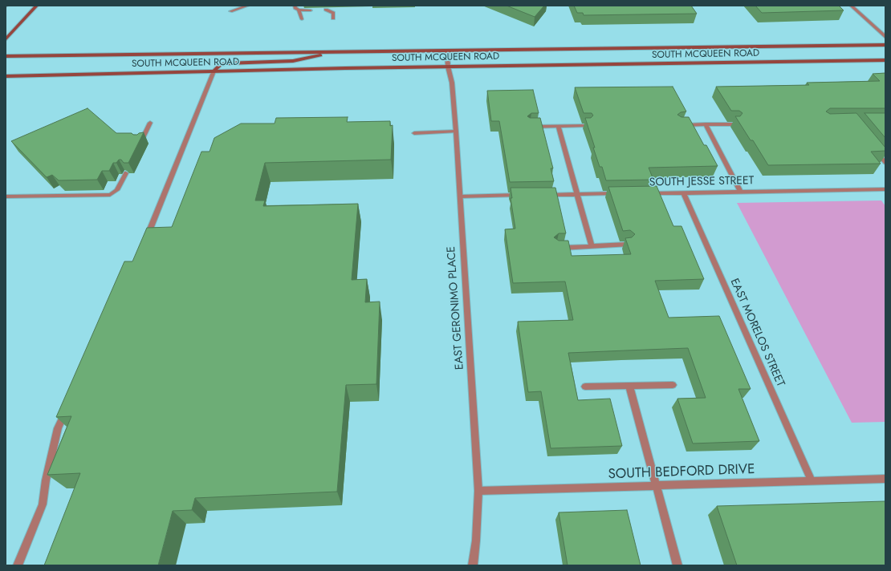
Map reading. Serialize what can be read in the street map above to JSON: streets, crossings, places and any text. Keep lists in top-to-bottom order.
{
  "streets": {
    "main road": ["SOUTH MCQUEEN ROAD"],
    "street": [
      "SOUTH JESSE STREET",
      "EAST GERONIMO PLACE",
      "EAST MORELOS STREET",
      "SOUTH BEDFORD DRIVE"
    ]
  },
  "crossings": [
    ["SOUTH MCQUEEN ROAD", "EAST GERONIMO PLACE"],
    ["SOUTH JESSE STREET", "EAST MORELOS STREET"],
    ["EAST GERONIMO PLACE", "SOUTH BEDFORD DRIVE"],
    ["EAST MORELOS STREET", "SOUTH BEDFORD DRIVE"]
  ]
}
